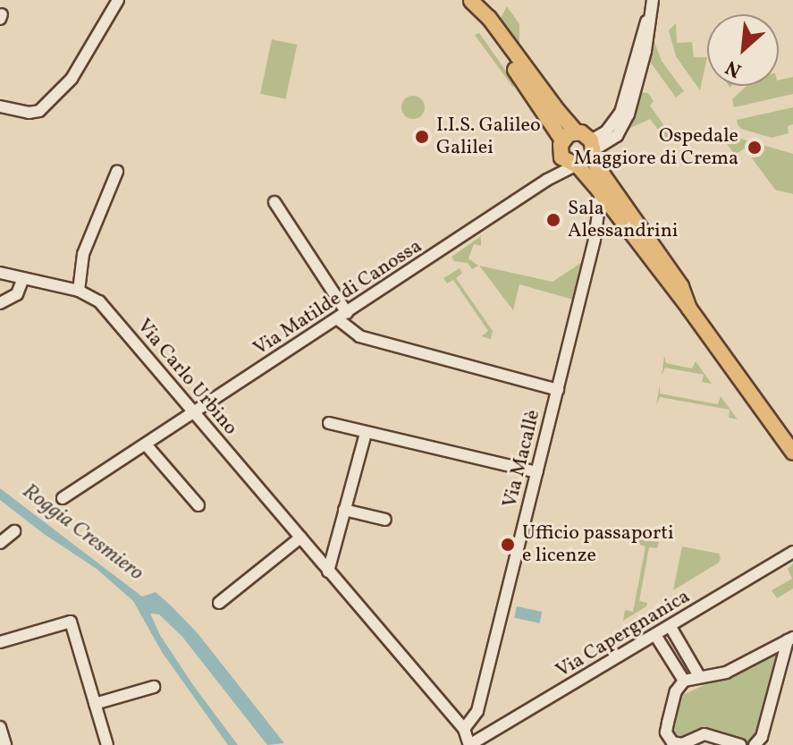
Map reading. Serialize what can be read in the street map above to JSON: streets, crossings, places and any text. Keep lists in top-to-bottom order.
{
  "streets": {
    "street": [
      "Via Matilde di Canossa",
      "Via Carlo Urbino",
      "Via Macallè",
      "Via Capergnanica"
    ]
  },
  "crossings": [
    ["Via Matilde di Canossa", "Via Carlo Urbino"],
    ["Via Carlo Urbino", "Via Macallè"],
    ["Via Carlo Urbino", "Via Capergnanica"]
  ],
  "water": ["Roggia Cresmiero"],
  "places": [
    "I.I.S. Galileo Galilei",
    "Ospedale Maggiore di Crema",
    "Sala Alessandrini",
    "Ufficio passaporti e licenze"
  ],
  "north": "bottom left"
}
